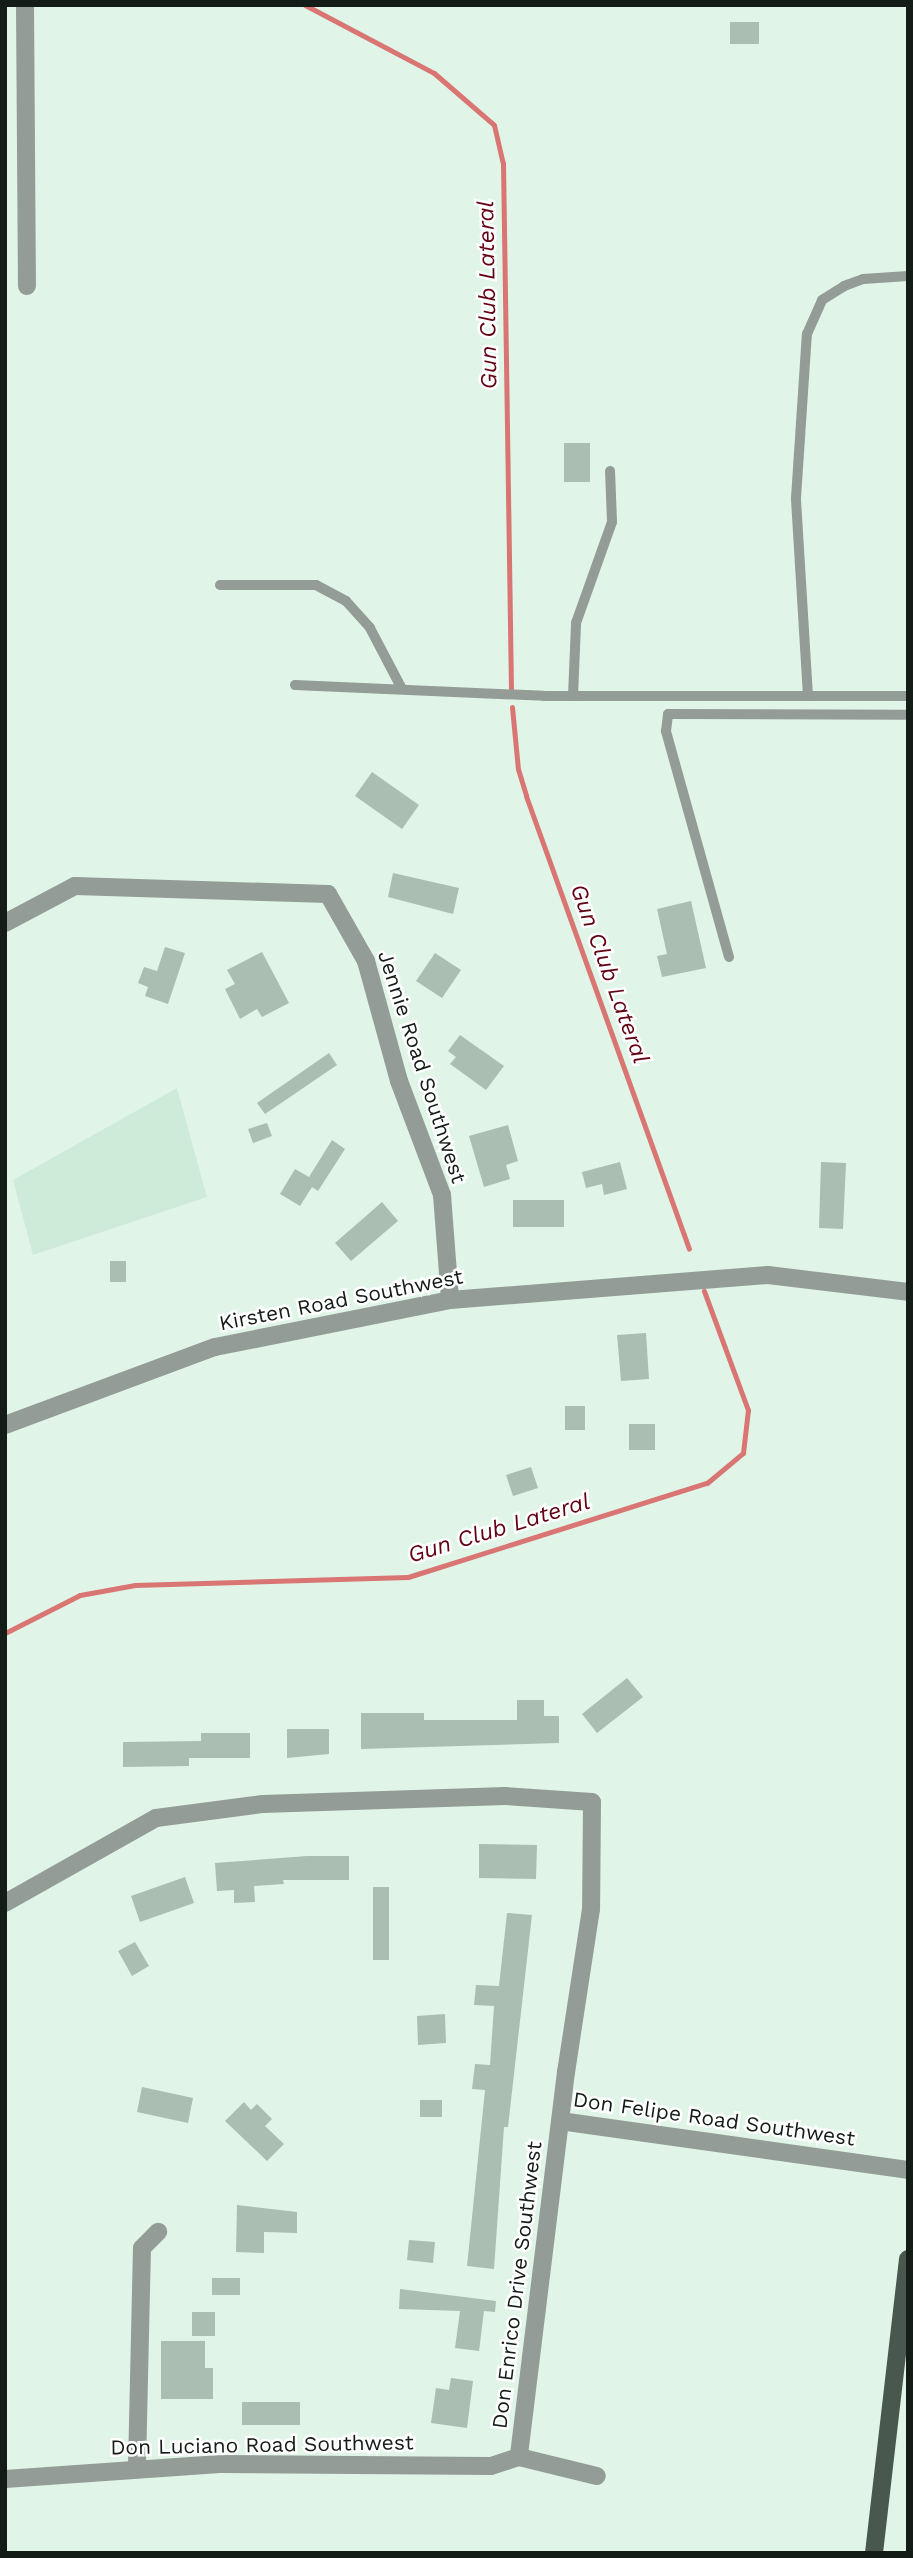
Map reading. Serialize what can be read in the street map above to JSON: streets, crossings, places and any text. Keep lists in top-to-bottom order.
{
  "streets": {
    "street": [
      "Jennie Road Southwest",
      "Kirsten Road Southwest",
      "Don Felipe Road Southwest",
      "Don Enrico Drive Southwest",
      "Don Luciano Road Southwest"
    ]
  },
  "crossings": [
    ["Jennie Road Southwest", "Kirsten Road Southwest"],
    ["Don Felipe Road Southwest", "Don Enrico Drive Southwest"],
    ["Don Enrico Drive Southwest", "Don Luciano Road Southwest"]
  ],
  "water": ["Gun Club Lateral"]
}
